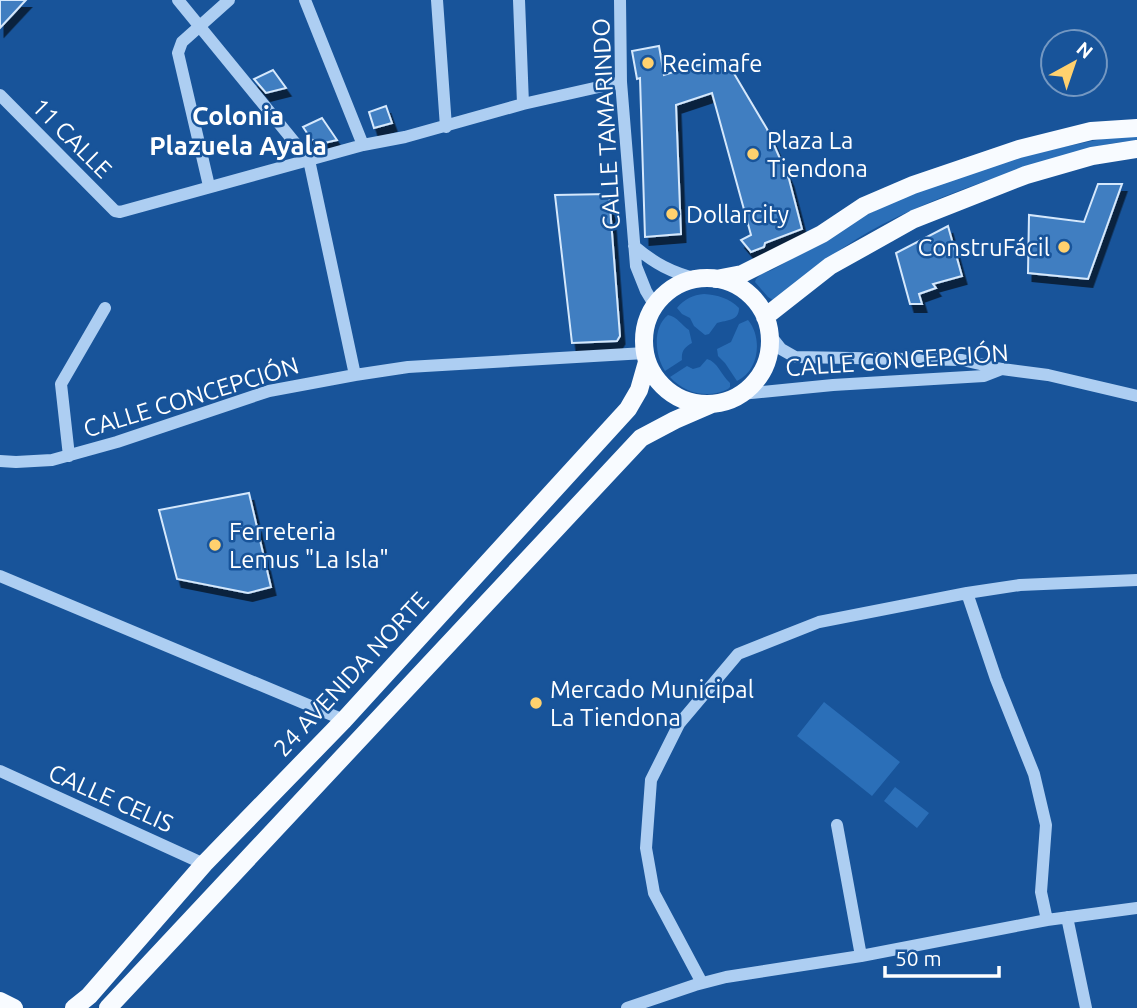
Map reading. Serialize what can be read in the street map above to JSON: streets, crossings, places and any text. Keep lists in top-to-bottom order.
{
  "streets": {
    "main road": ["24 AVENIDA NORTE"],
    "street": [
      "CALLE TAMARINDO",
      "11 CALLE",
      "CALLE CONCEPCIÓN",
      "CALLE CELIS"
    ]
  },
  "crossings": [
    ["CALLE TAMARINDO", "CALLE CONCEPCIÓN"],
    ["CALLE TAMARINDO", "24 AVENIDA NORTE"],
    ["CALLE CONCEPCIÓN", "24 AVENIDA NORTE"],
    ["24 AVENIDA NORTE", "CALLE CELIS"]
  ],
  "districts": ["Colonia Plazuela Ayala"],
  "places": [
    "Recimafe",
    "Plaza La Tiendona",
    "Dollarcity",
    "ConstruFácil",
    "Ferreteria Lemus \"La Isla\"",
    "Mercado Municipal La Tiendona"
  ],
  "scale_bar": "50 m",
  "north": "top right"
}
